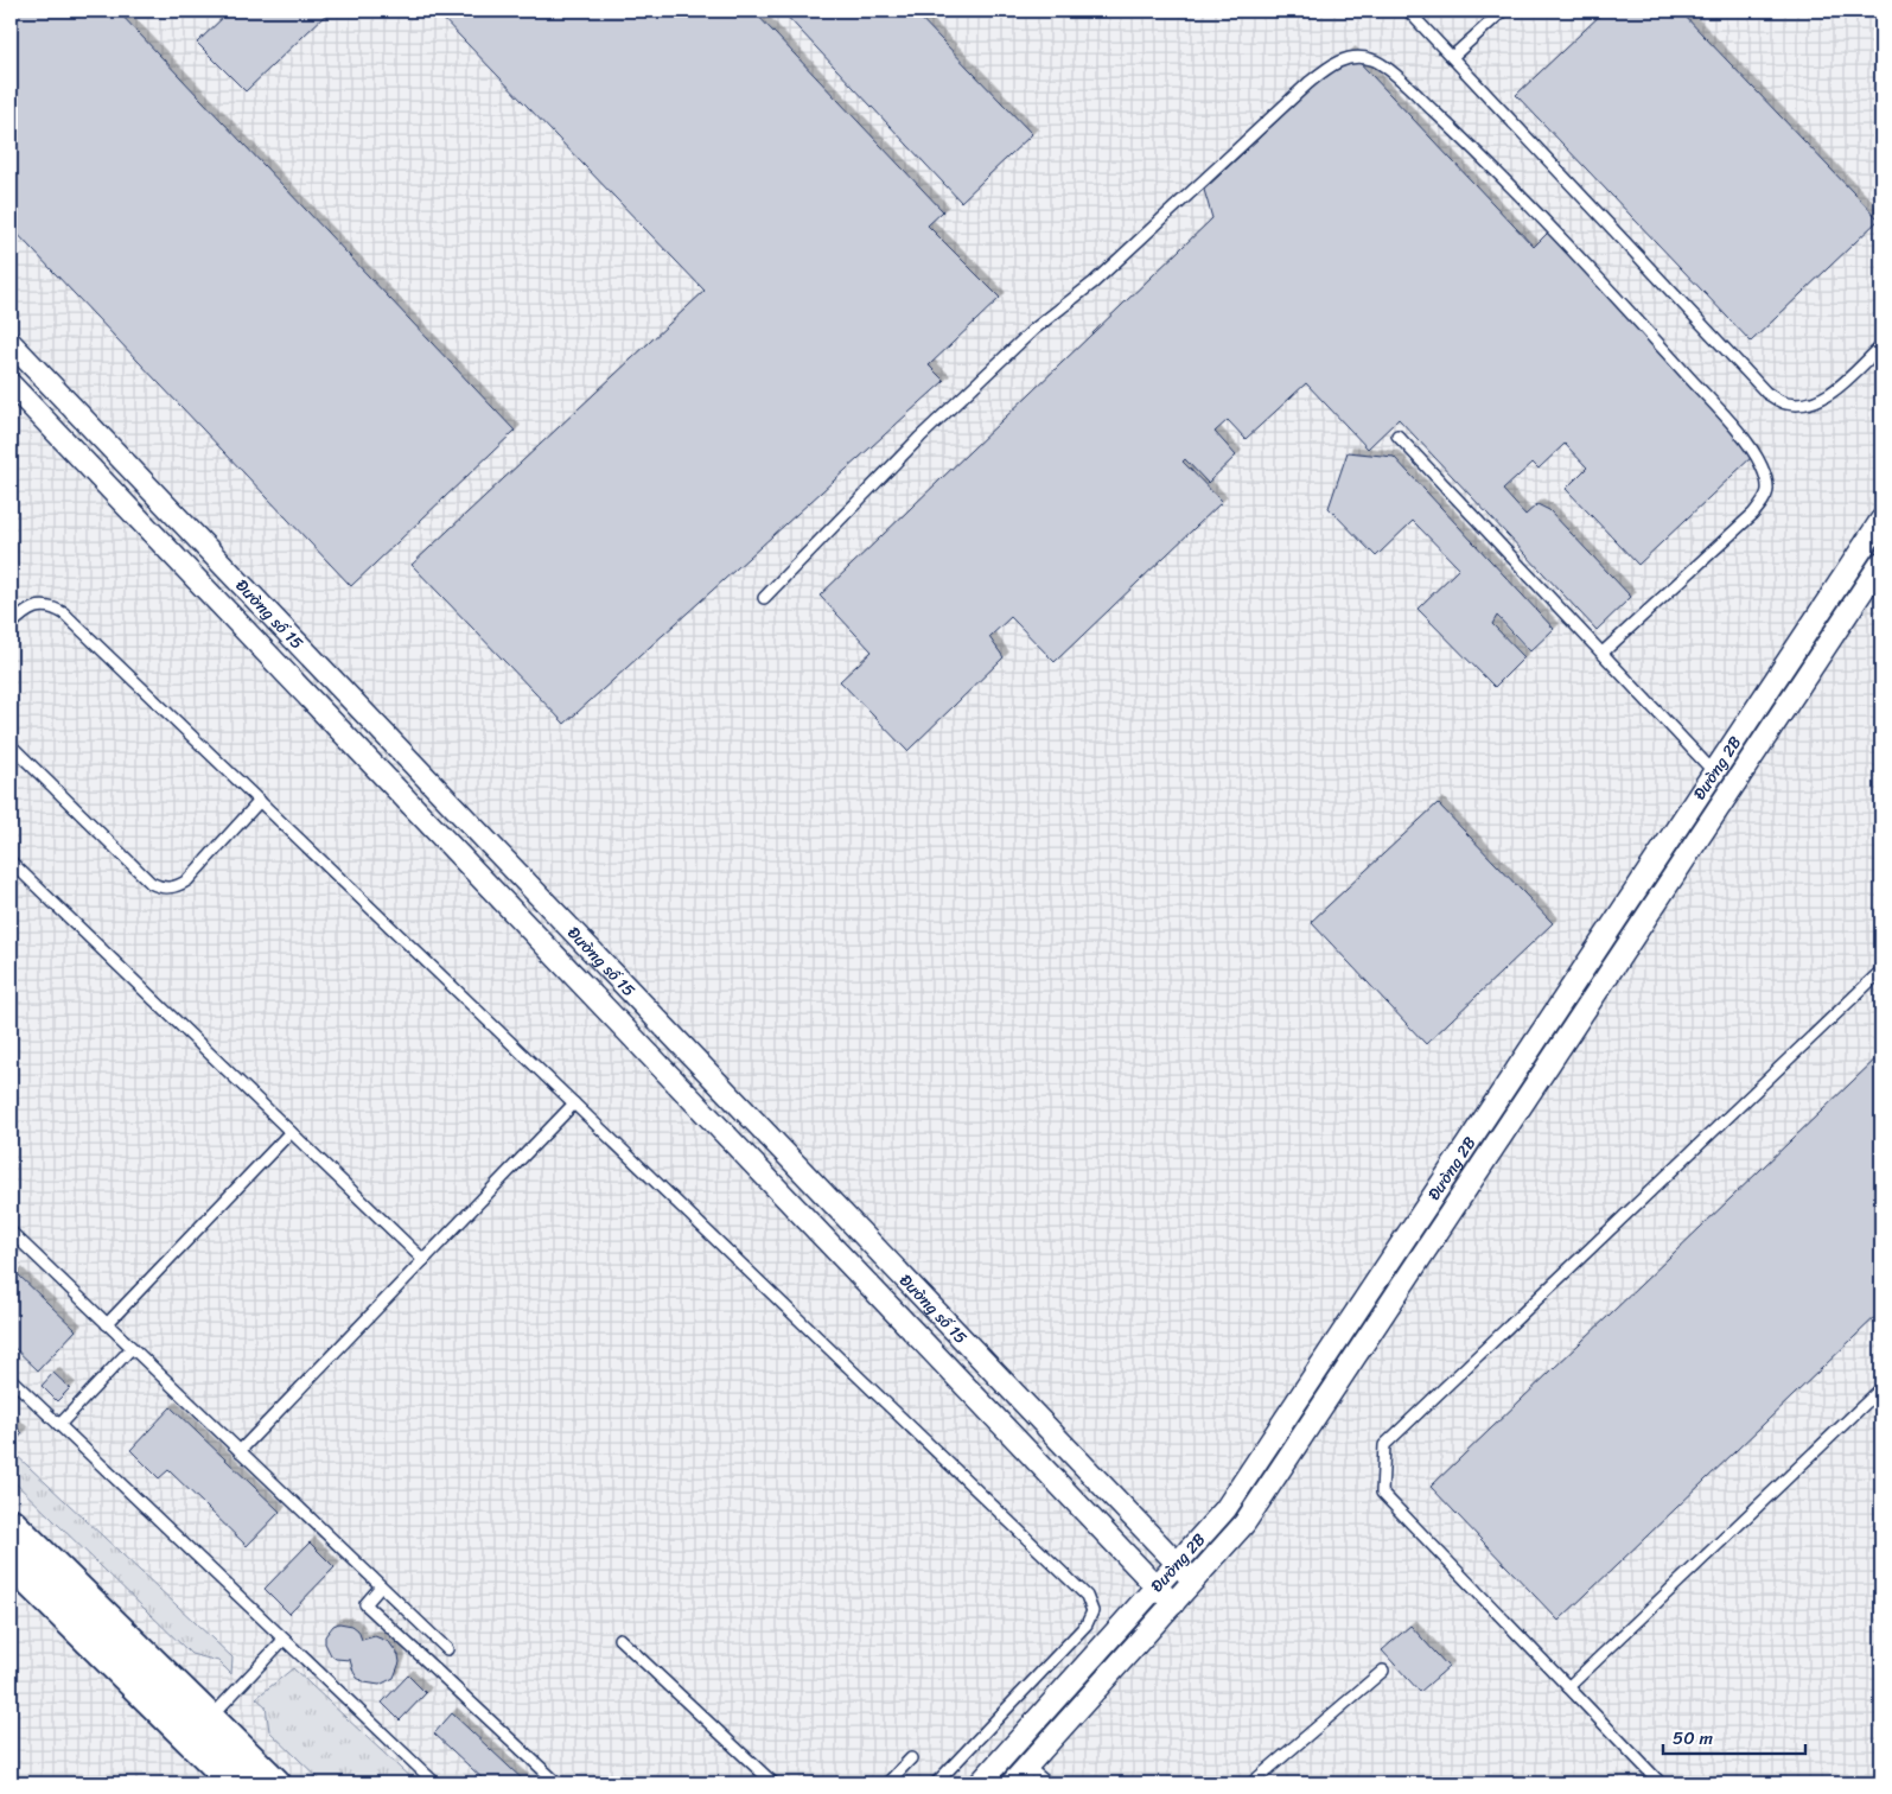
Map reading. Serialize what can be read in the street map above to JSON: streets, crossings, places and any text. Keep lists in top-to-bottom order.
{
  "streets": {
    "street": ["Đường số 15", "Đường 2B"]
  },
  "crossings": [
    ["Đường số 15", "Đường 2B"]
  ],
  "scale_bar": "50 m"
}
